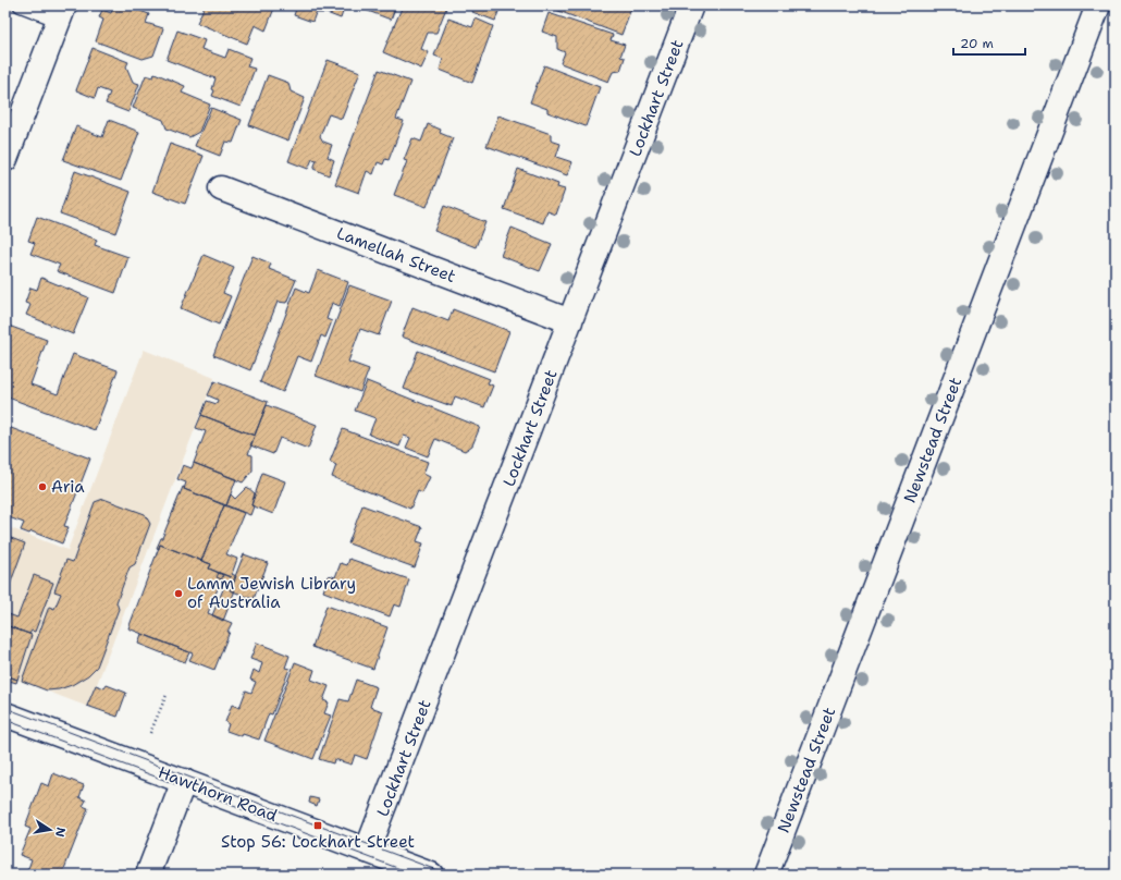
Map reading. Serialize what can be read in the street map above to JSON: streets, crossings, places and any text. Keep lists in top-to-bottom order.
{
  "streets": {
    "street": [
      "Lockhart Street",
      "Lamellah Street",
      "Newstead Street",
      "Hawthorn Road"
    ]
  },
  "crossings": [
    ["Lockhart Street", "Lamellah Street"],
    ["Lockhart Street", "Hawthorn Road"]
  ],
  "places": {
    "other": ["Aria", "Lamm Jewish Library of Australia"],
    "transit": ["Stop 56: Lockhart Street"]
  },
  "scale_bar": "20 m",
  "north": "right"
}
